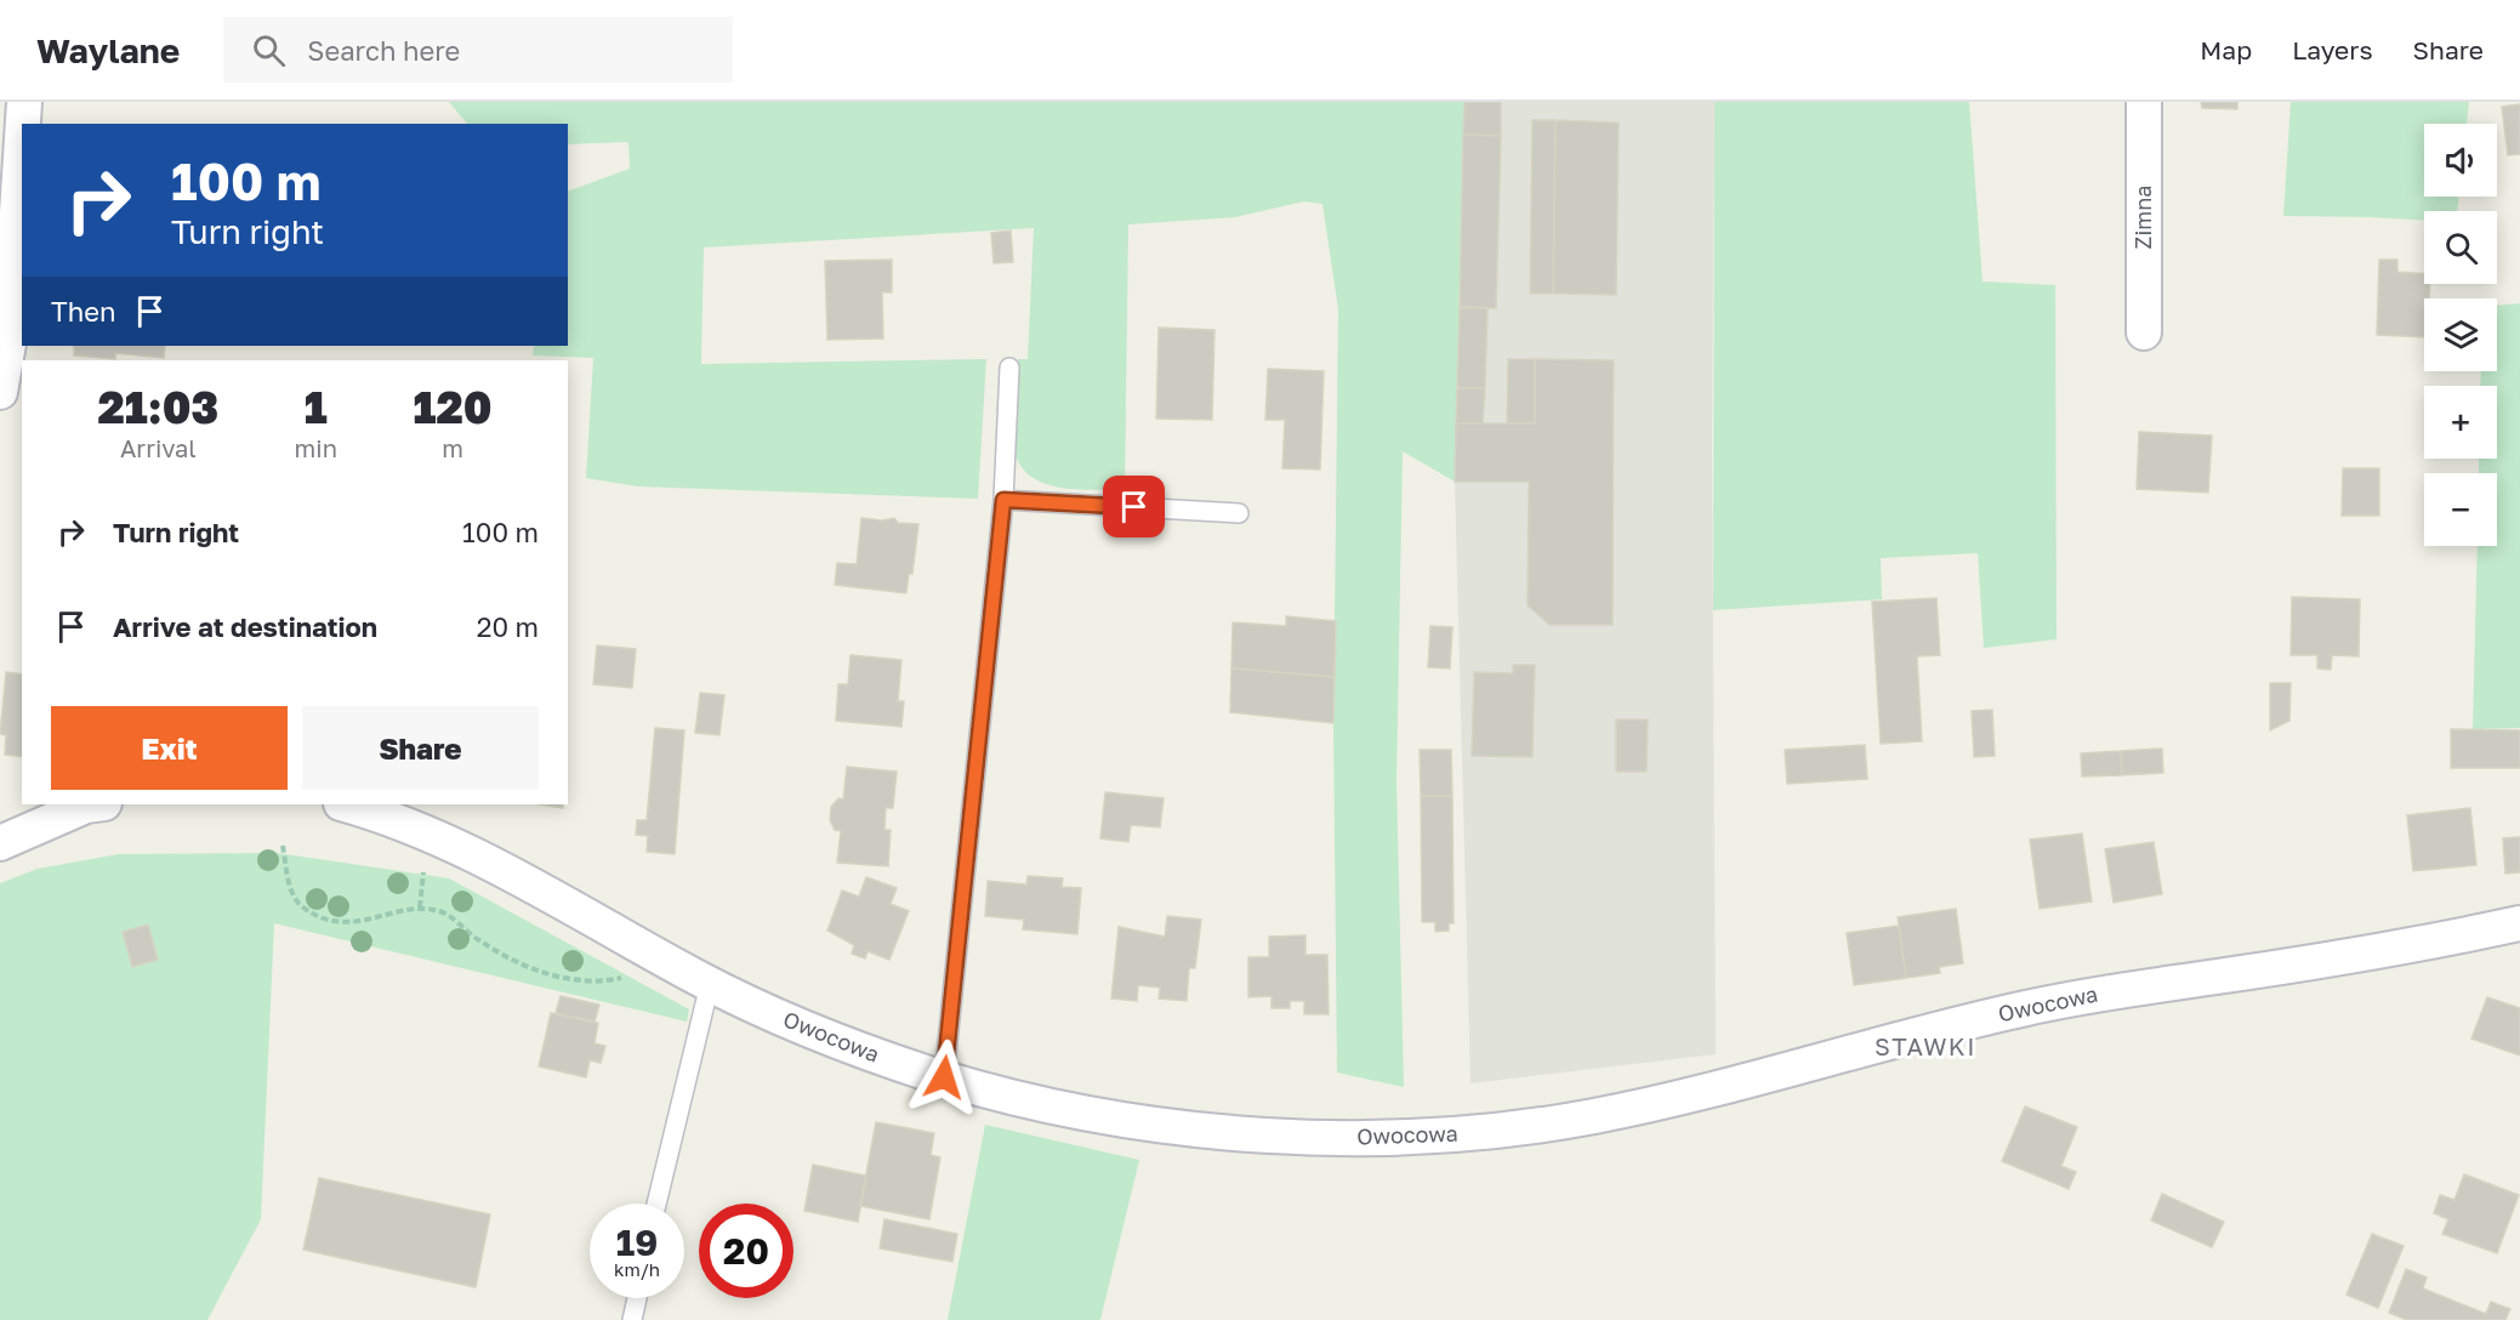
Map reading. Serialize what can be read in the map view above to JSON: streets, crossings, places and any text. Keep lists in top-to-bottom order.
{
  "streets": {
    "street": ["Zimna", "Owocowa"]
  },
  "districts": ["STAWKI"],
  "page": {
    "header": "Waylane",
    "search": "Search here",
    "nav": ["Map", "Layers", "Share"],
    "map_buttons": ["+", "−"],
    "turn": ["100 m", "Turn right"],
    "then": "Then",
    "eta": [
      "21:03",
      "Arrival",
      "1",
      "min",
      "120",
      "m"
    ],
    "list": [
      {
        "name": "Turn right",
        "value": "100 m"
      },
      {
        "name": "Arrive at destination",
        "value": "20 m"
      }
    ],
    "buttons": ["Exit", "Share"],
    "speed": "19 km/h",
    "limit": "20"
  }
}
